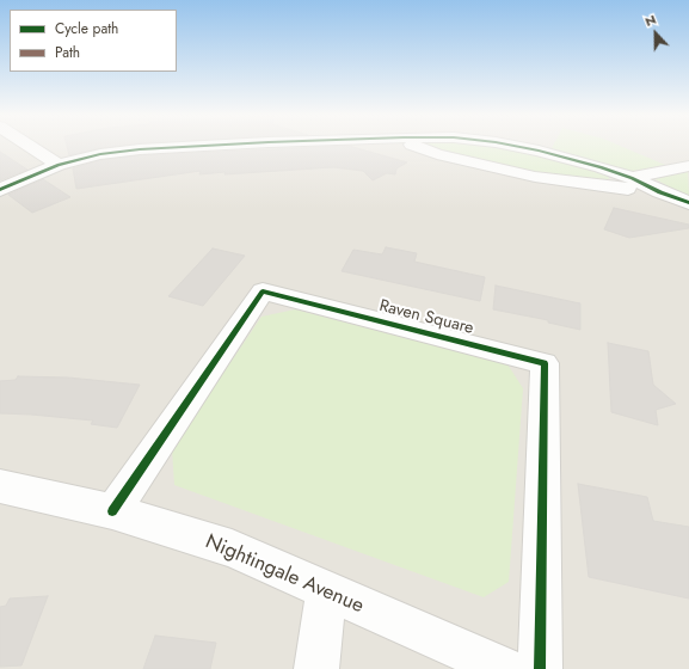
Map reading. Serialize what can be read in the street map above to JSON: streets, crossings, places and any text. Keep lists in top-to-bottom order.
{
  "streets": {
    "street": ["Raven Square", "Nightingale Avenue"]
  },
  "crossings": [
    ["Raven Square", "Nightingale Avenue"]
  ],
  "legend": ["Cycle path", "Path"],
  "north": "top"
}
